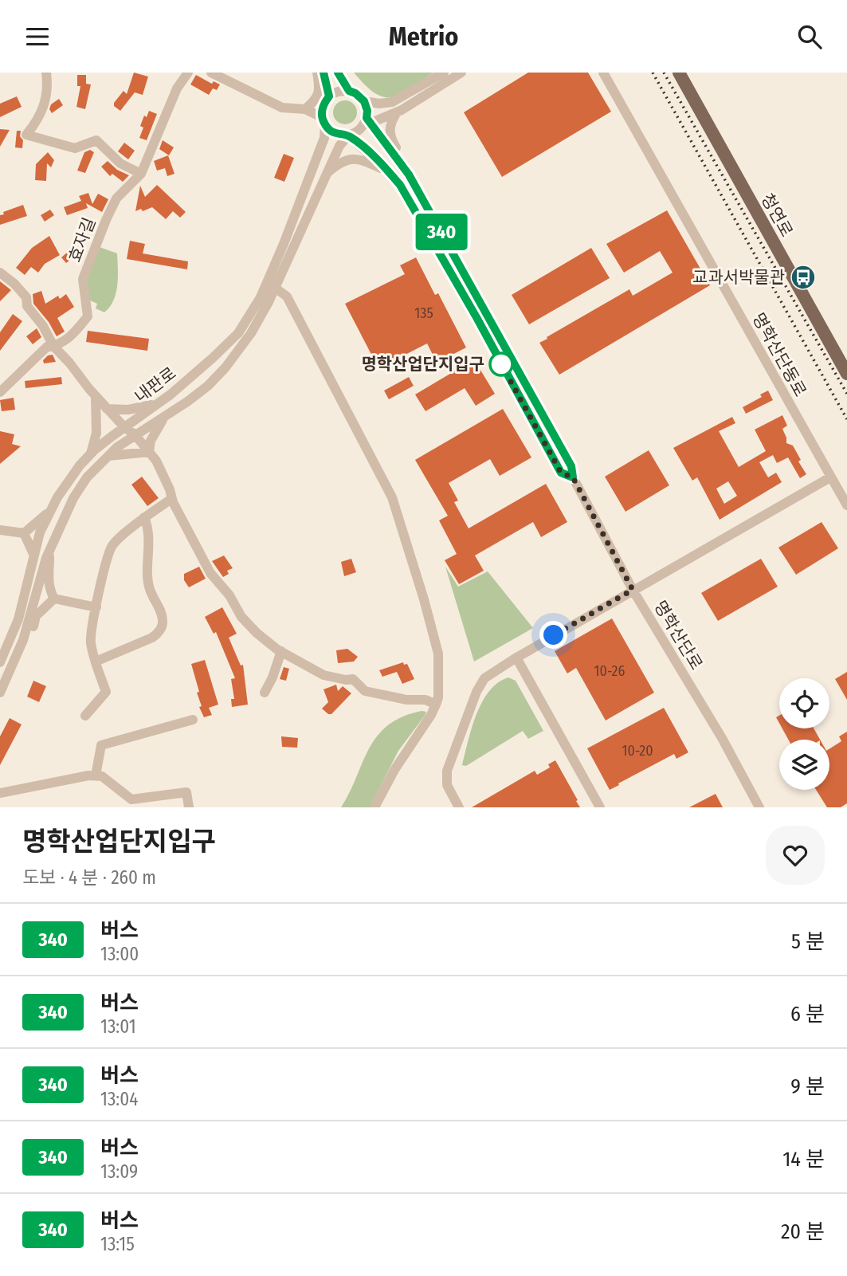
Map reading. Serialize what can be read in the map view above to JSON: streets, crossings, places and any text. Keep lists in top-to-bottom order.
{
  "streets": {
    "main road": ["청연로"],
    "street": [
      "효자길",
      "명학산단동로",
      "내판로",
      "명학산단로"
    ]
  },
  "crossings": [
    ["내판로", "명학산단로"]
  ],
  "places": {
    "bus stop": ["교과서박물관"],
    "other": ["명학산업단지입구"]
  },
  "lines": ["bus line 340"],
  "house_numbers": ["135", "10-26", "10-20"],
  "page": {
    "header": "Metrio",
    "on_map": "340",
    "heading": ["명학산업단지입구", "도보 · 4 분 · 260 m"],
    "list": [
      {
        "mark": "340",
        "name": "버스",
        "note": "13:00",
        "value": "5 분"
      },
      {
        "mark": "340",
        "name": "버스",
        "note": "13:01",
        "value": "6 분"
      },
      {
        "mark": "340",
        "name": "버스",
        "note": "13:04",
        "value": "9 분"
      },
      {
        "mark": "340",
        "name": "버스",
        "note": "13:09",
        "value": "14 분"
      },
      {
        "mark": "340",
        "name": "버스",
        "note": "13:15",
        "value": "20 분"
      }
    ]
  }
}
